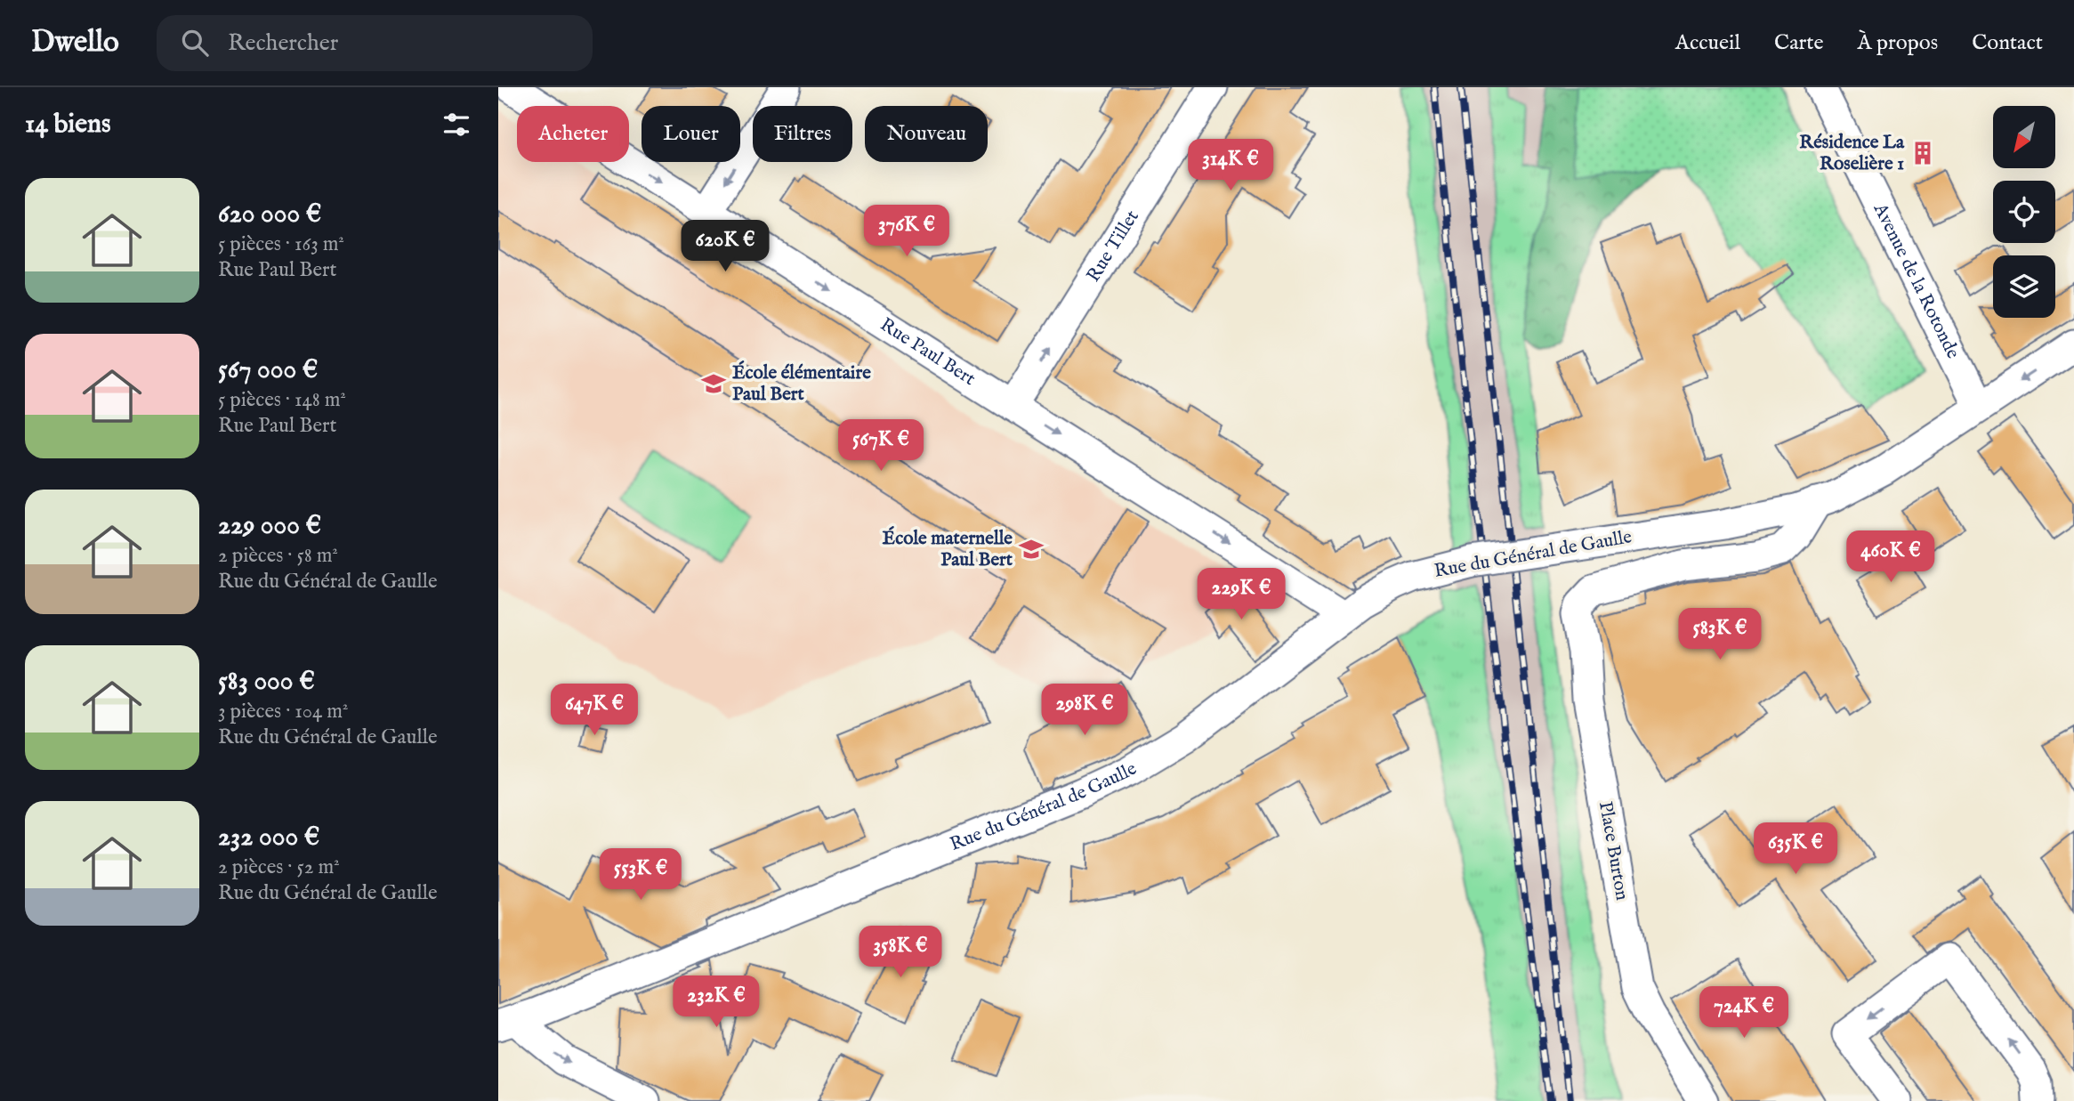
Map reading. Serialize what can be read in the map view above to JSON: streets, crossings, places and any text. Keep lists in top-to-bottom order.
{
  "streets": {
    "street": [
      "Rue Tillet",
      "Avenue de la Rotonde",
      "Rue Paul Bert",
      "Rue du Général de Gaulle",
      "Place Burton"
    ]
  },
  "crossings": [
    ["Rue Tillet", "Rue Paul Bert"],
    ["Avenue de la Rotonde", "Rue du Général de Gaulle"],
    ["Rue Paul Bert", "Rue du Général de Gaulle"],
    ["Rue du Général de Gaulle", "Place Burton"]
  ],
  "one_way": ["Rue Tillet", "Rue Paul Bert"],
  "places": {
    "building": ["Résidence La Roselière 1"],
    "school or university": ["École élémentaire Paul Bert", "École maternelle Paul Bert"]
  },
  "north": "bottom left",
  "page": {
    "header": "Dwello",
    "search": "Rechercher",
    "nav": [
      "Accueil",
      "Carte",
      "À propos",
      "Contact"
    ],
    "heading": "14 biens",
    "chip": [
      "Acheter",
      "Louer",
      "Filtres",
      "Nouveau"
    ],
    "price": [
      "314K €",
      "376K €",
      "620K €",
      "567K €",
      "460K €",
      "229K €",
      "583K €",
      "647K €",
      "298K €",
      "635K €",
      "553K €",
      "358K €",
      "232K €",
      "724K €"
    ],
    "list": [
      {
        "name": "620 000 €",
        "note": "5 pièces · 163 m² · Rue Paul Bert"
      },
      {
        "name": "567 000 €",
        "note": "5 pièces · 148 m² · Rue Paul Bert"
      },
      {
        "name": "229 000 €",
        "note": "2 pièces · 58 m² · Rue du Général de Gaulle"
      },
      {
        "name": "583 000 €",
        "note": "3 pièces · 104 m² · Rue du Général de Gaulle"
      },
      {
        "name": "232 000 €",
        "note": "2 pièces · 52 m² · Rue du Général de Gaulle"
      }
    ]
  }
}
